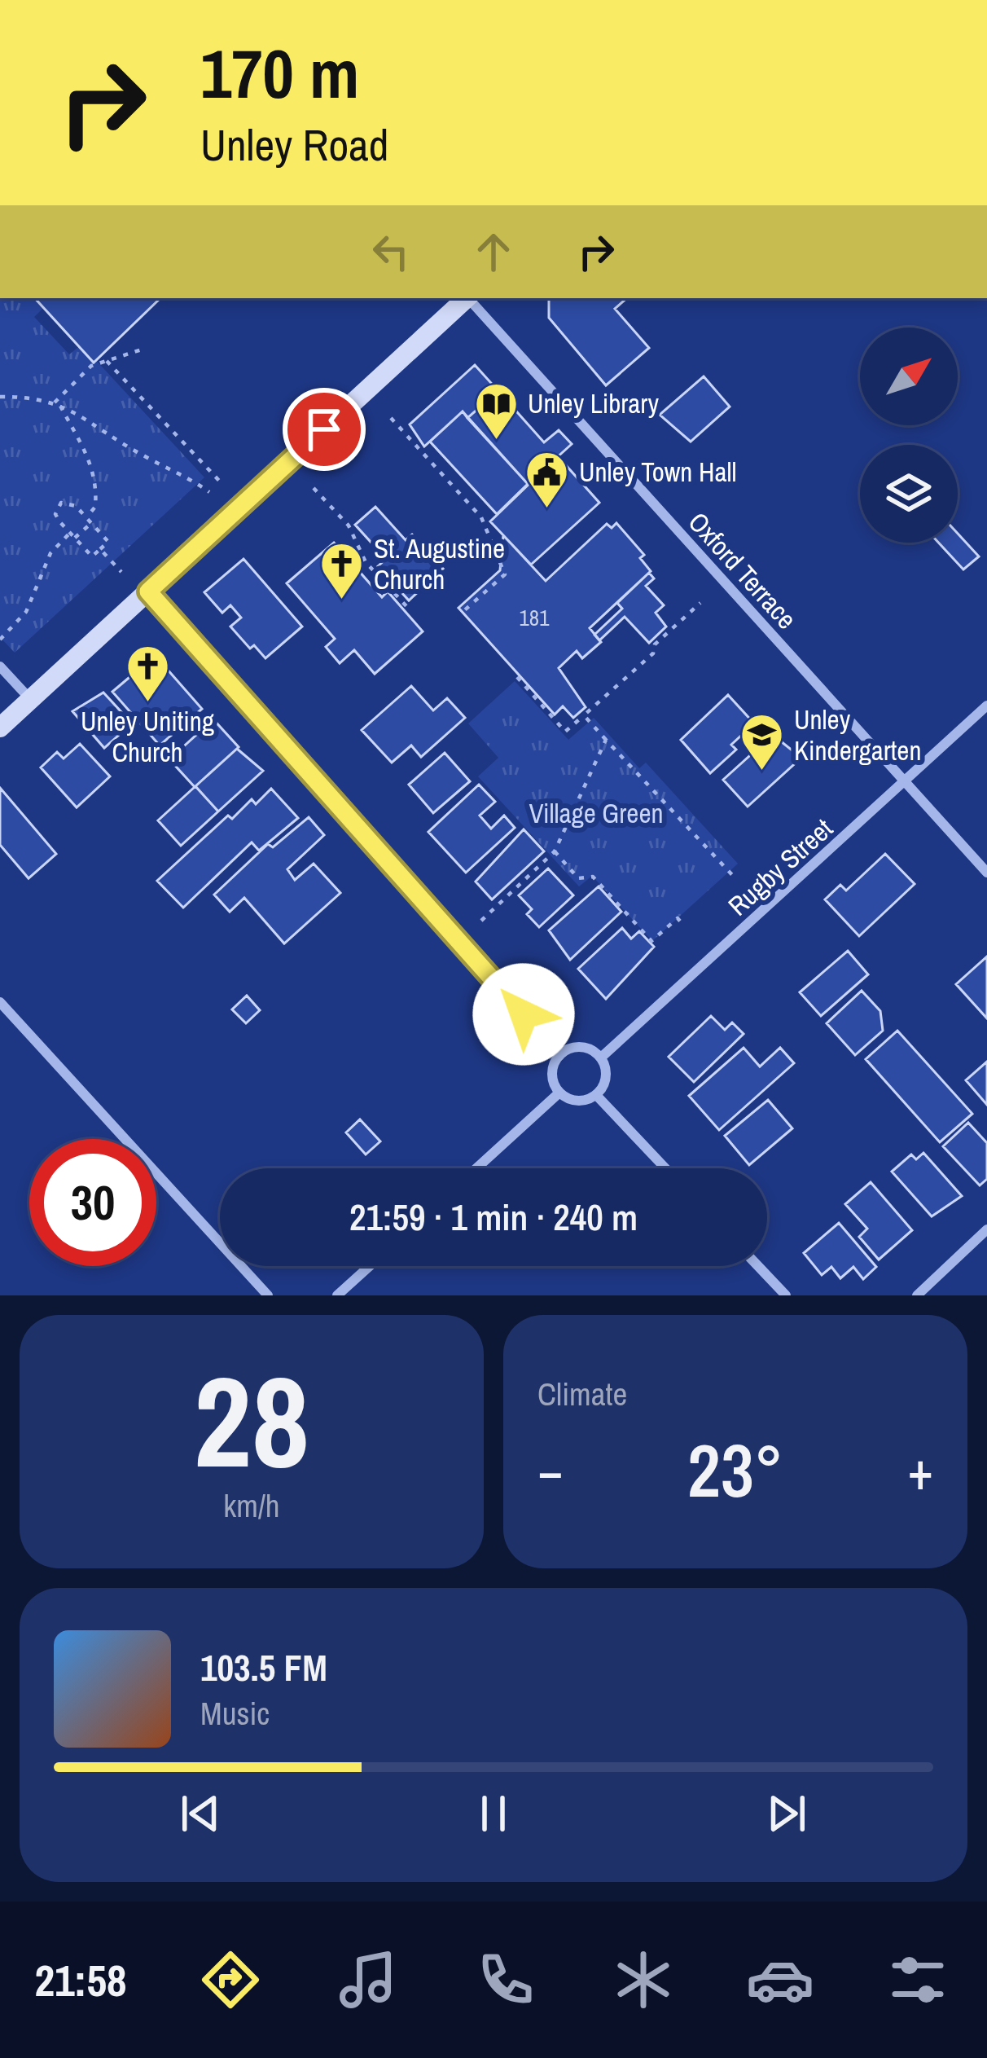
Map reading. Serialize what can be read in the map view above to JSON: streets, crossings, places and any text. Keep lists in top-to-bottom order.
{
  "streets": {
    "street": ["Oxford Terrace", "Rugby Street"]
  },
  "crossings": [
    ["Oxford Terrace", "Rugby Street"]
  ],
  "parks": ["Village Green"],
  "places": {
    "library": ["Unley Library"],
    "public building": ["Unley Town Hall"],
    "church": ["St. Augustine Church", "Unley Uniting Church"],
    "school or university": ["Unley Kindergarten"]
  },
  "house_numbers": ["181"],
  "north": "top right",
  "page": {
    "turn": ["170 m", "Unley Road"],
    "limit": "30",
    "trip": "21:59 · 1 min · 240 m",
    "tile": [
      ["28", "km/h"],
      "Climate"
    ],
    "heat": ["−", "23°", "+"],
    "song": ["103.5 FM", "Music"],
    "tabs": "21:58"
  }
}
